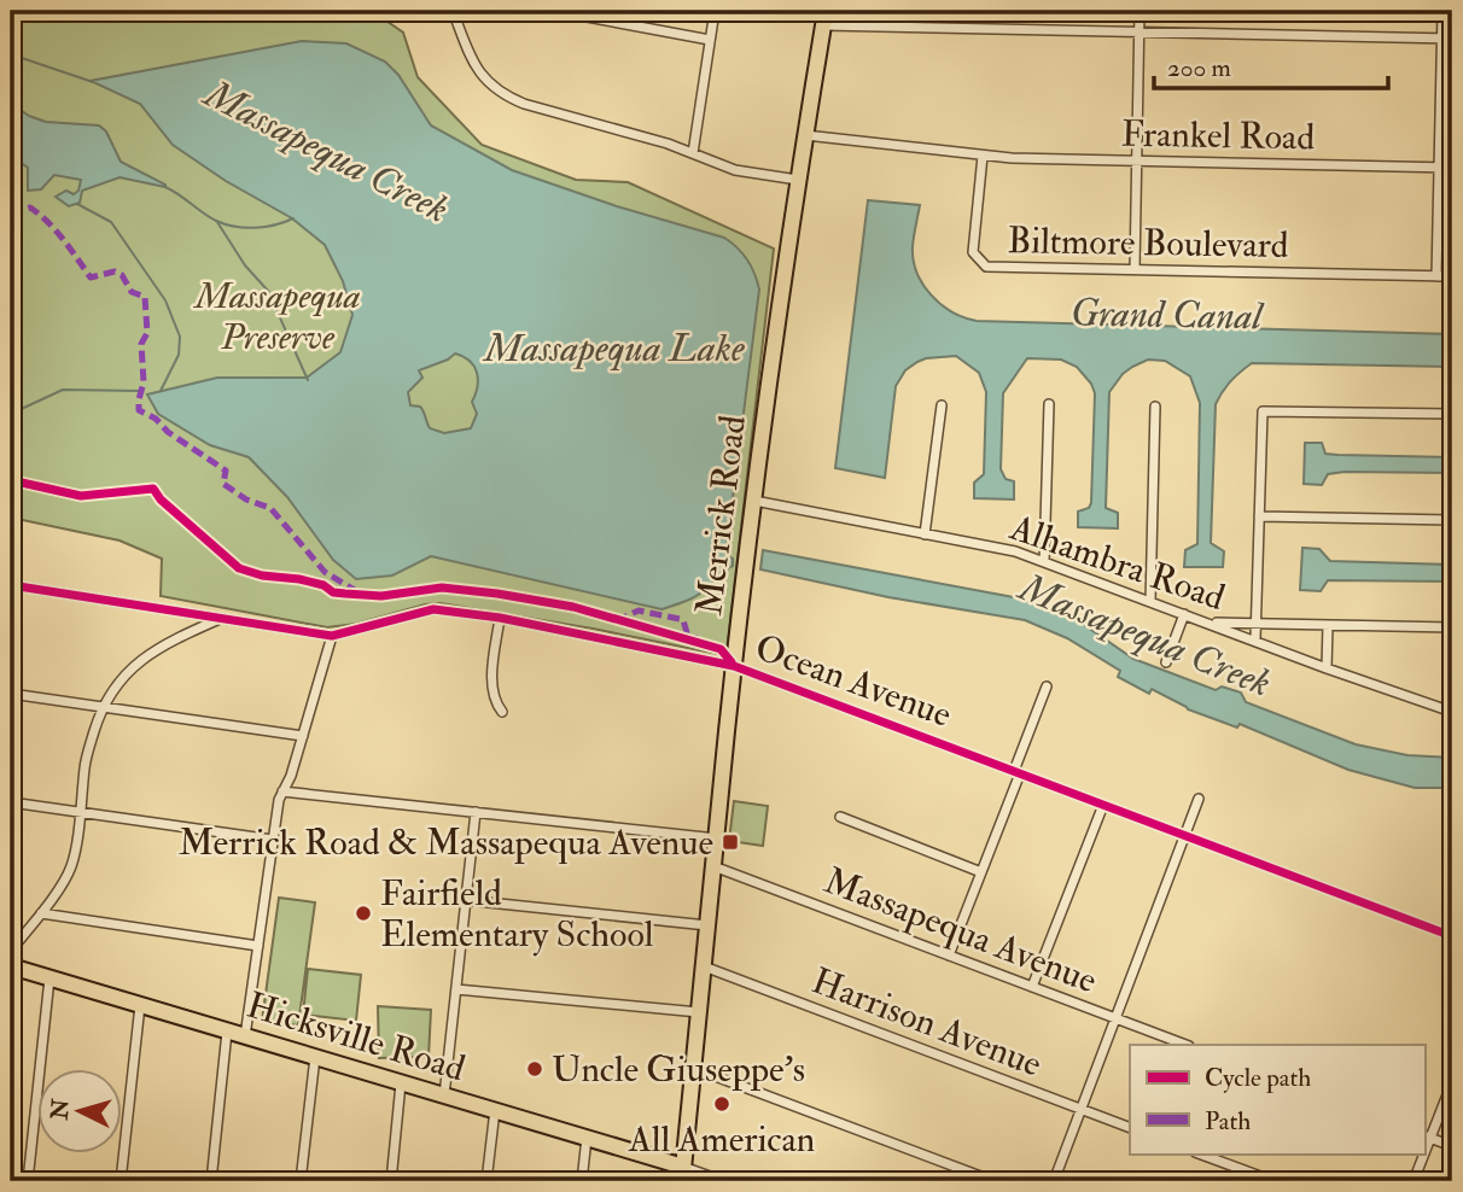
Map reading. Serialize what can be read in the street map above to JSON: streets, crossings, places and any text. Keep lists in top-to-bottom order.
{
  "streets": {
    "main road": ["Merrick Road", "Hicksville Road"],
    "street": [
      "Frankel Road",
      "Biltmore Boulevard",
      "Alhambra Road",
      "Ocean Avenue",
      "Massapequa Avenue",
      "Harrison Avenue"
    ]
  },
  "crossings": [
    ["Frankel Road", "Biltmore Boulevard"],
    ["Merrick Road", "Alhambra Road"],
    ["Merrick Road", "Ocean Avenue"],
    ["Merrick Road", "Massapequa Avenue"],
    ["Merrick Road", "Harrison Avenue"],
    ["Merrick Road", "Hicksville Road"]
  ],
  "water": ["Massapequa Creek", "Grand Canal", "Massapequa Lake"],
  "parks": ["Massapequa Preserve"],
  "places": {
    "transit": ["Merrick Road & Massapequa Avenue"],
    "other": ["Fairfield Elementary School", "Uncle Giuseppe's", "All American"]
  },
  "legend": ["Cycle path", "Path"],
  "scale_bar": "200 m",
  "north": "left"
}
